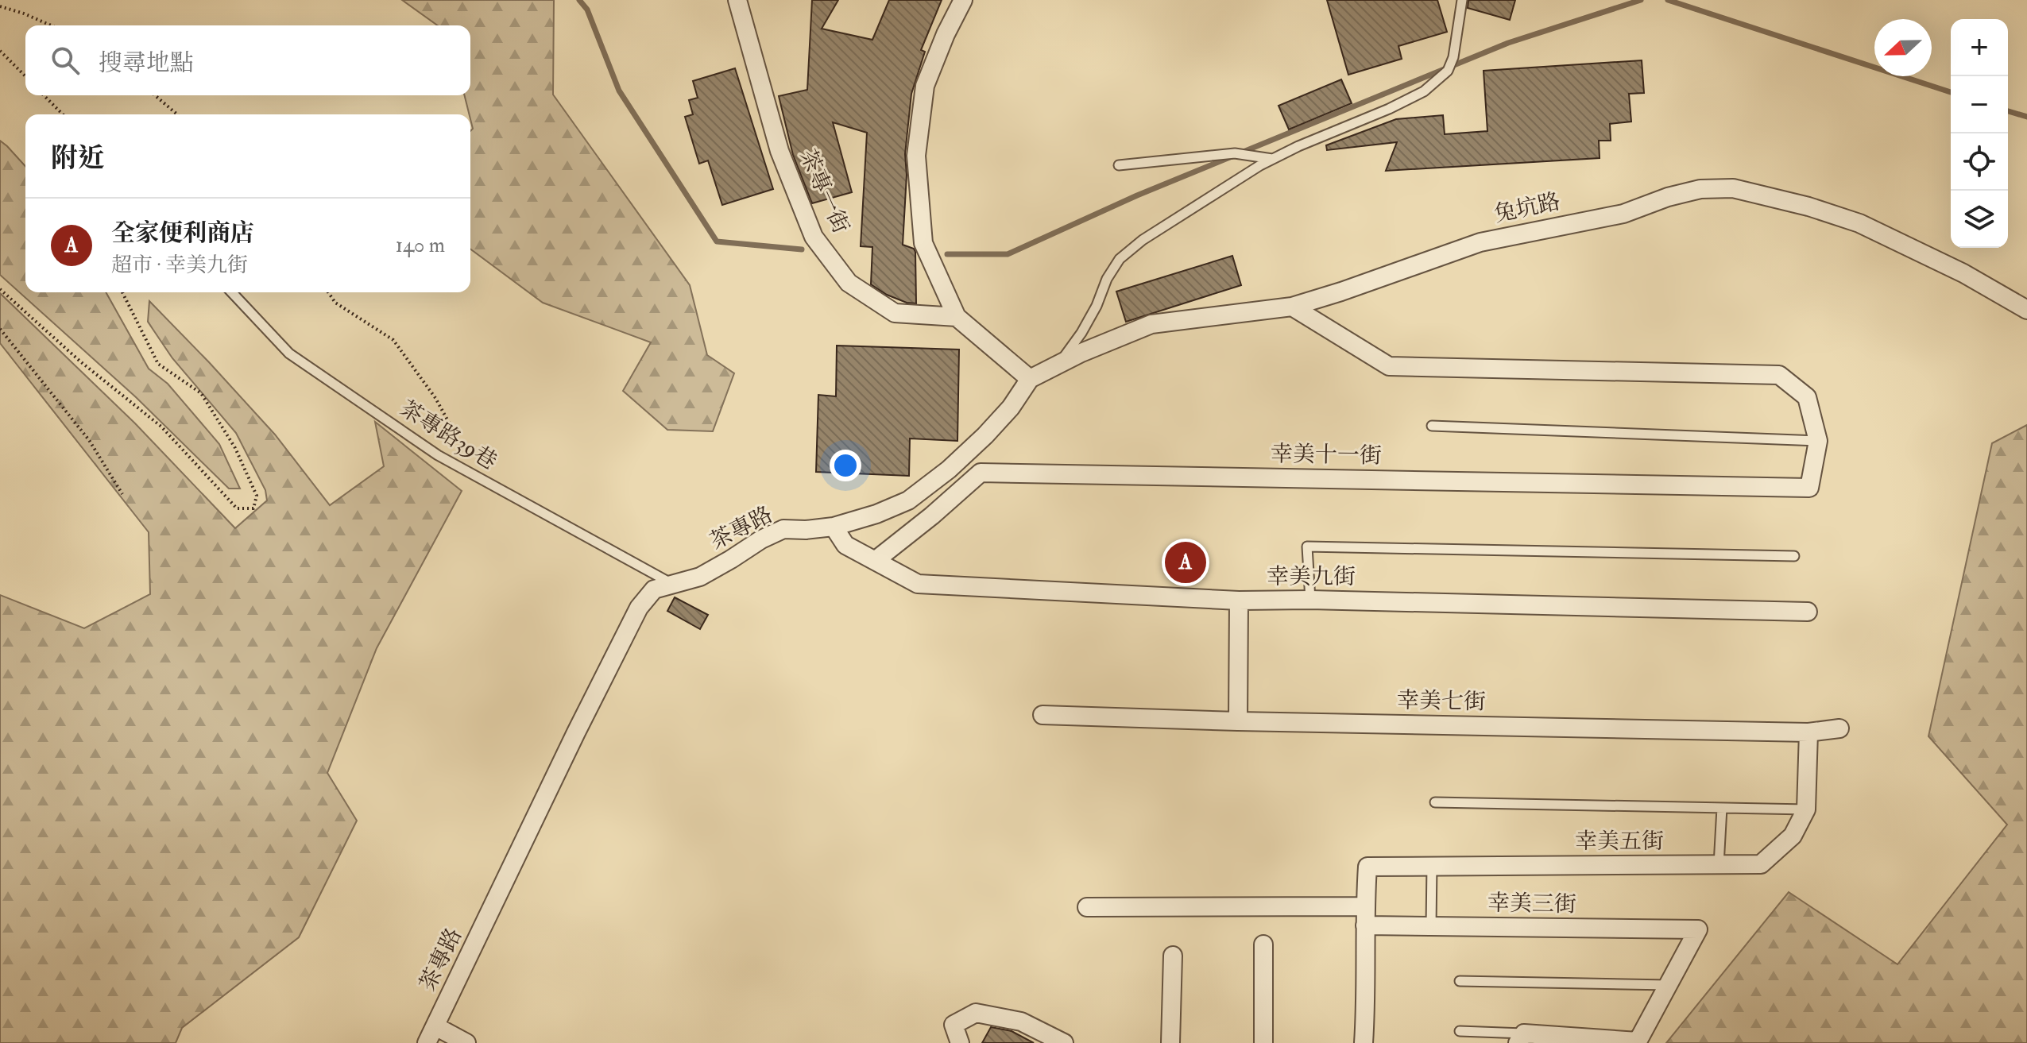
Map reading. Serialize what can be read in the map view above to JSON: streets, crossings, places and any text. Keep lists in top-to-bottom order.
{
  "streets": {
    "street": [
      "茶專一街",
      "兔坑路",
      "幸美十一街",
      "茶專路",
      "幸美九街",
      "幸美七街",
      "幸美五街",
      "幸美三街"
    ],
    "lane": ["茶專路39巷"]
  },
  "crossings": [
    ["兔坑路", "茶專路"],
    ["茶專路39巷", "茶專路"],
    ["幸美十一街", "幸美九街"],
    ["茶專路", "幸美九街"],
    ["幸美七街", "幸美五街"]
  ],
  "north": "left",
  "page": {
    "map_buttons": ["+", "−"],
    "search": "搜尋地點",
    "heading": "附近",
    "list": [
      {
        "mark": "A",
        "name": "全家便利商店",
        "note": "超市 · 幸美九街",
        "value": "140 m"
      }
    ],
    "pins": "A"
  }
}
